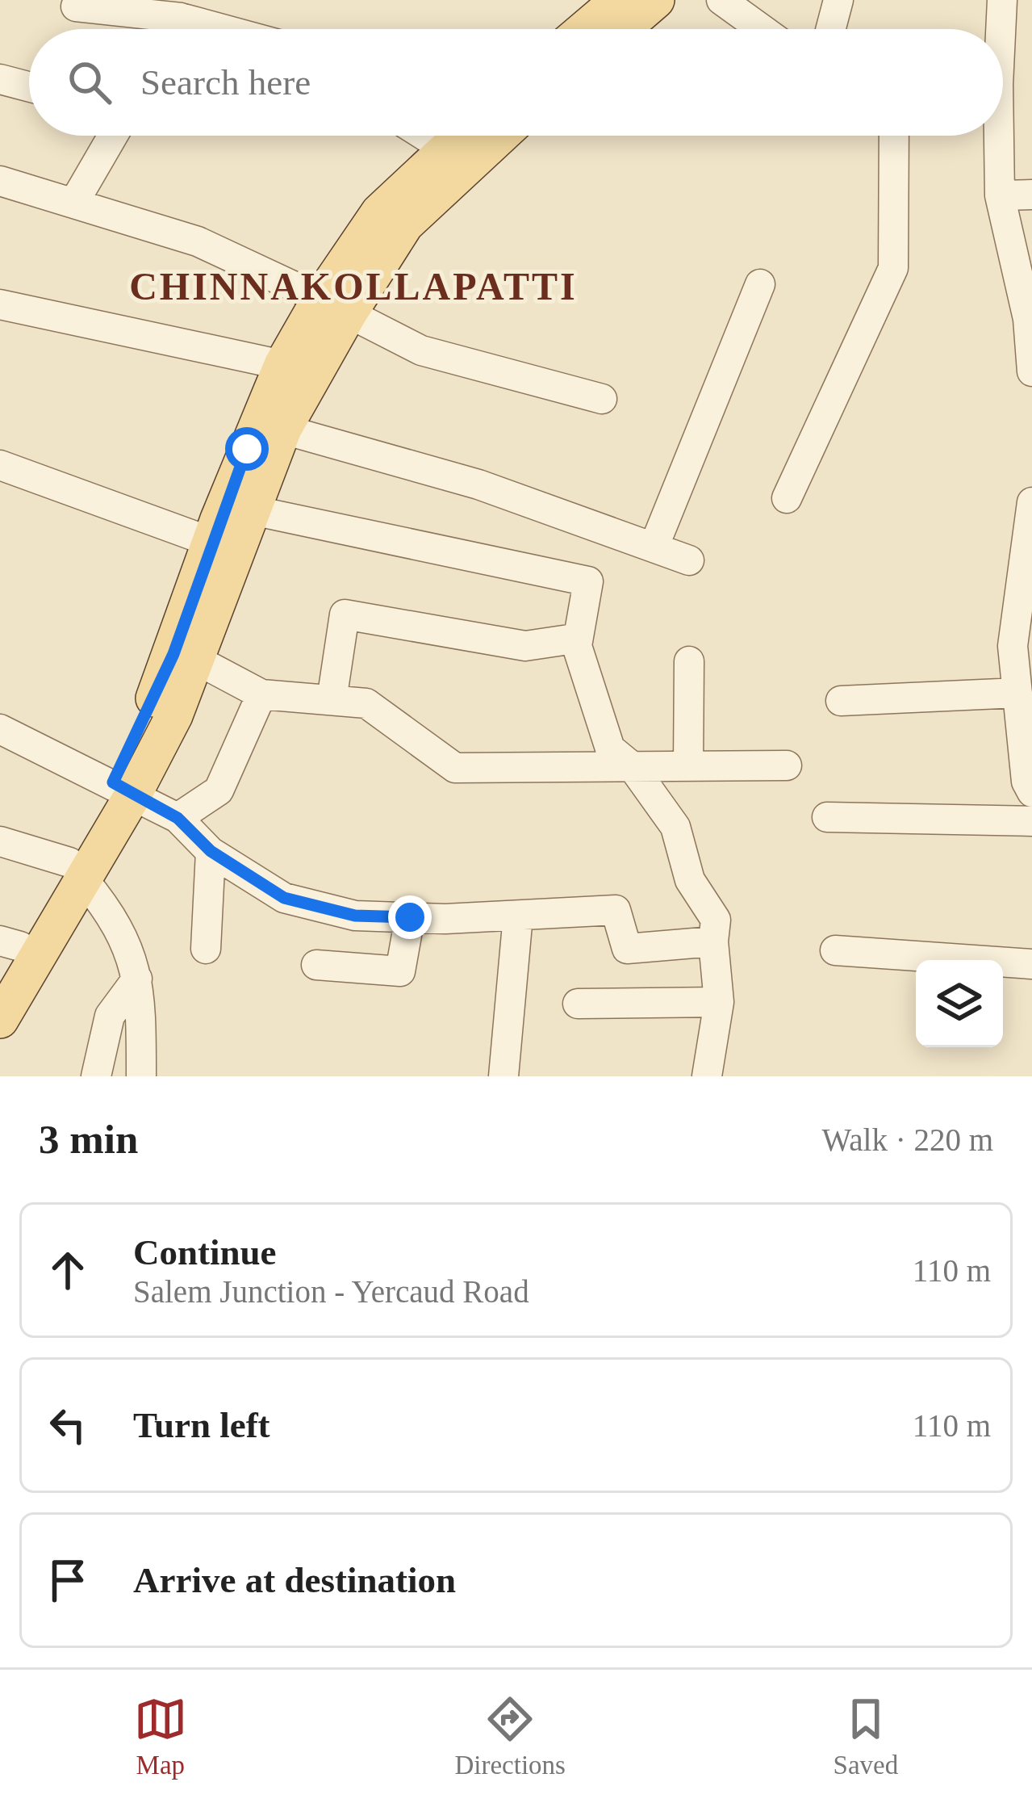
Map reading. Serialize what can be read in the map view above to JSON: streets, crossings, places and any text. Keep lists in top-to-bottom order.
{
  "districts": ["CHINNAKOLLAPATTI"],
  "page": {
    "search": "Search here",
    "heading": ["3 min", "Walk · 220 m"],
    "list": [
      ["Continue", "Salem Junction - Yercaud Road", "110 m"],
      ["Turn left", "110 m"],
      "Arrive at destination"
    ],
    "nav": ["Map", "Directions", "Saved"]
  }
}
